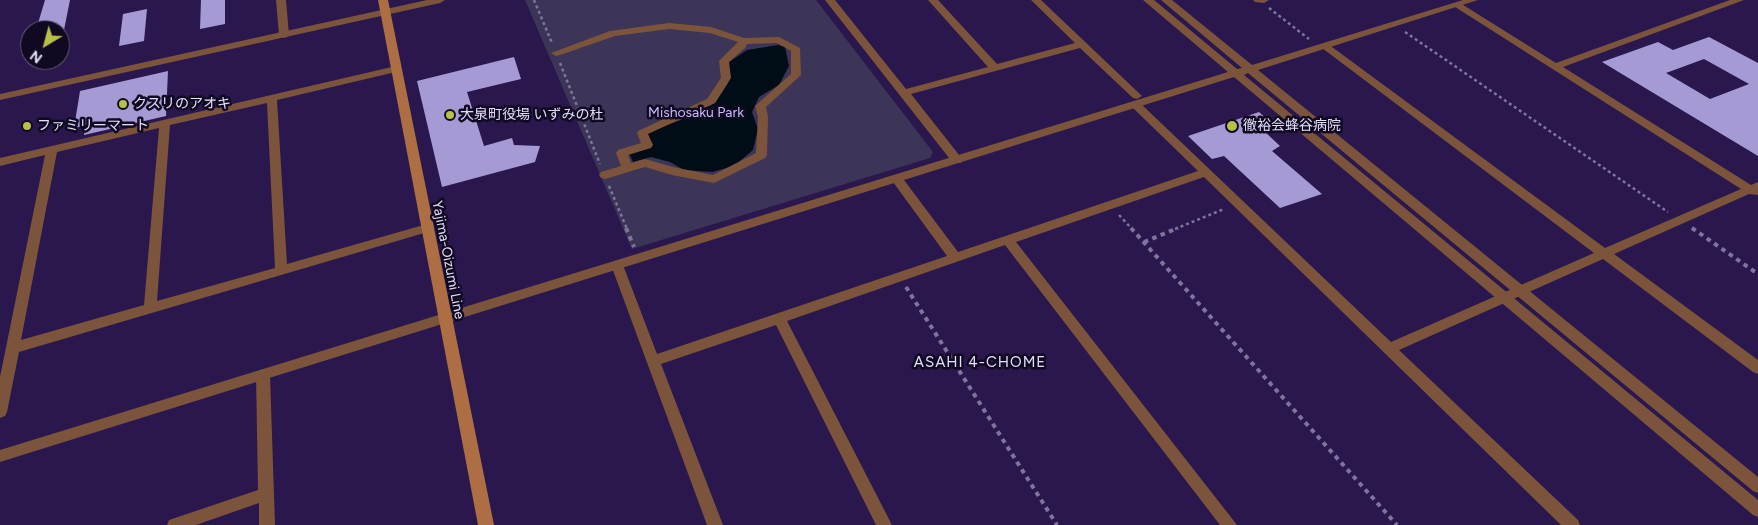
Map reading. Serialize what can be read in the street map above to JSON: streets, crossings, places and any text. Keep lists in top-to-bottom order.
{
  "streets": {
    "main road": ["Yajima-Oizumi Line"]
  },
  "districts": ["ASAHI 4-CHOME"],
  "parks": ["Mishosaku Park"],
  "places": [
    "クスリのアオキ",
    "大泉町役場 いずみの杜",
    "ファミリーマート",
    "徹裕会蜂谷病院"
  ],
  "north": "bottom left"
}
